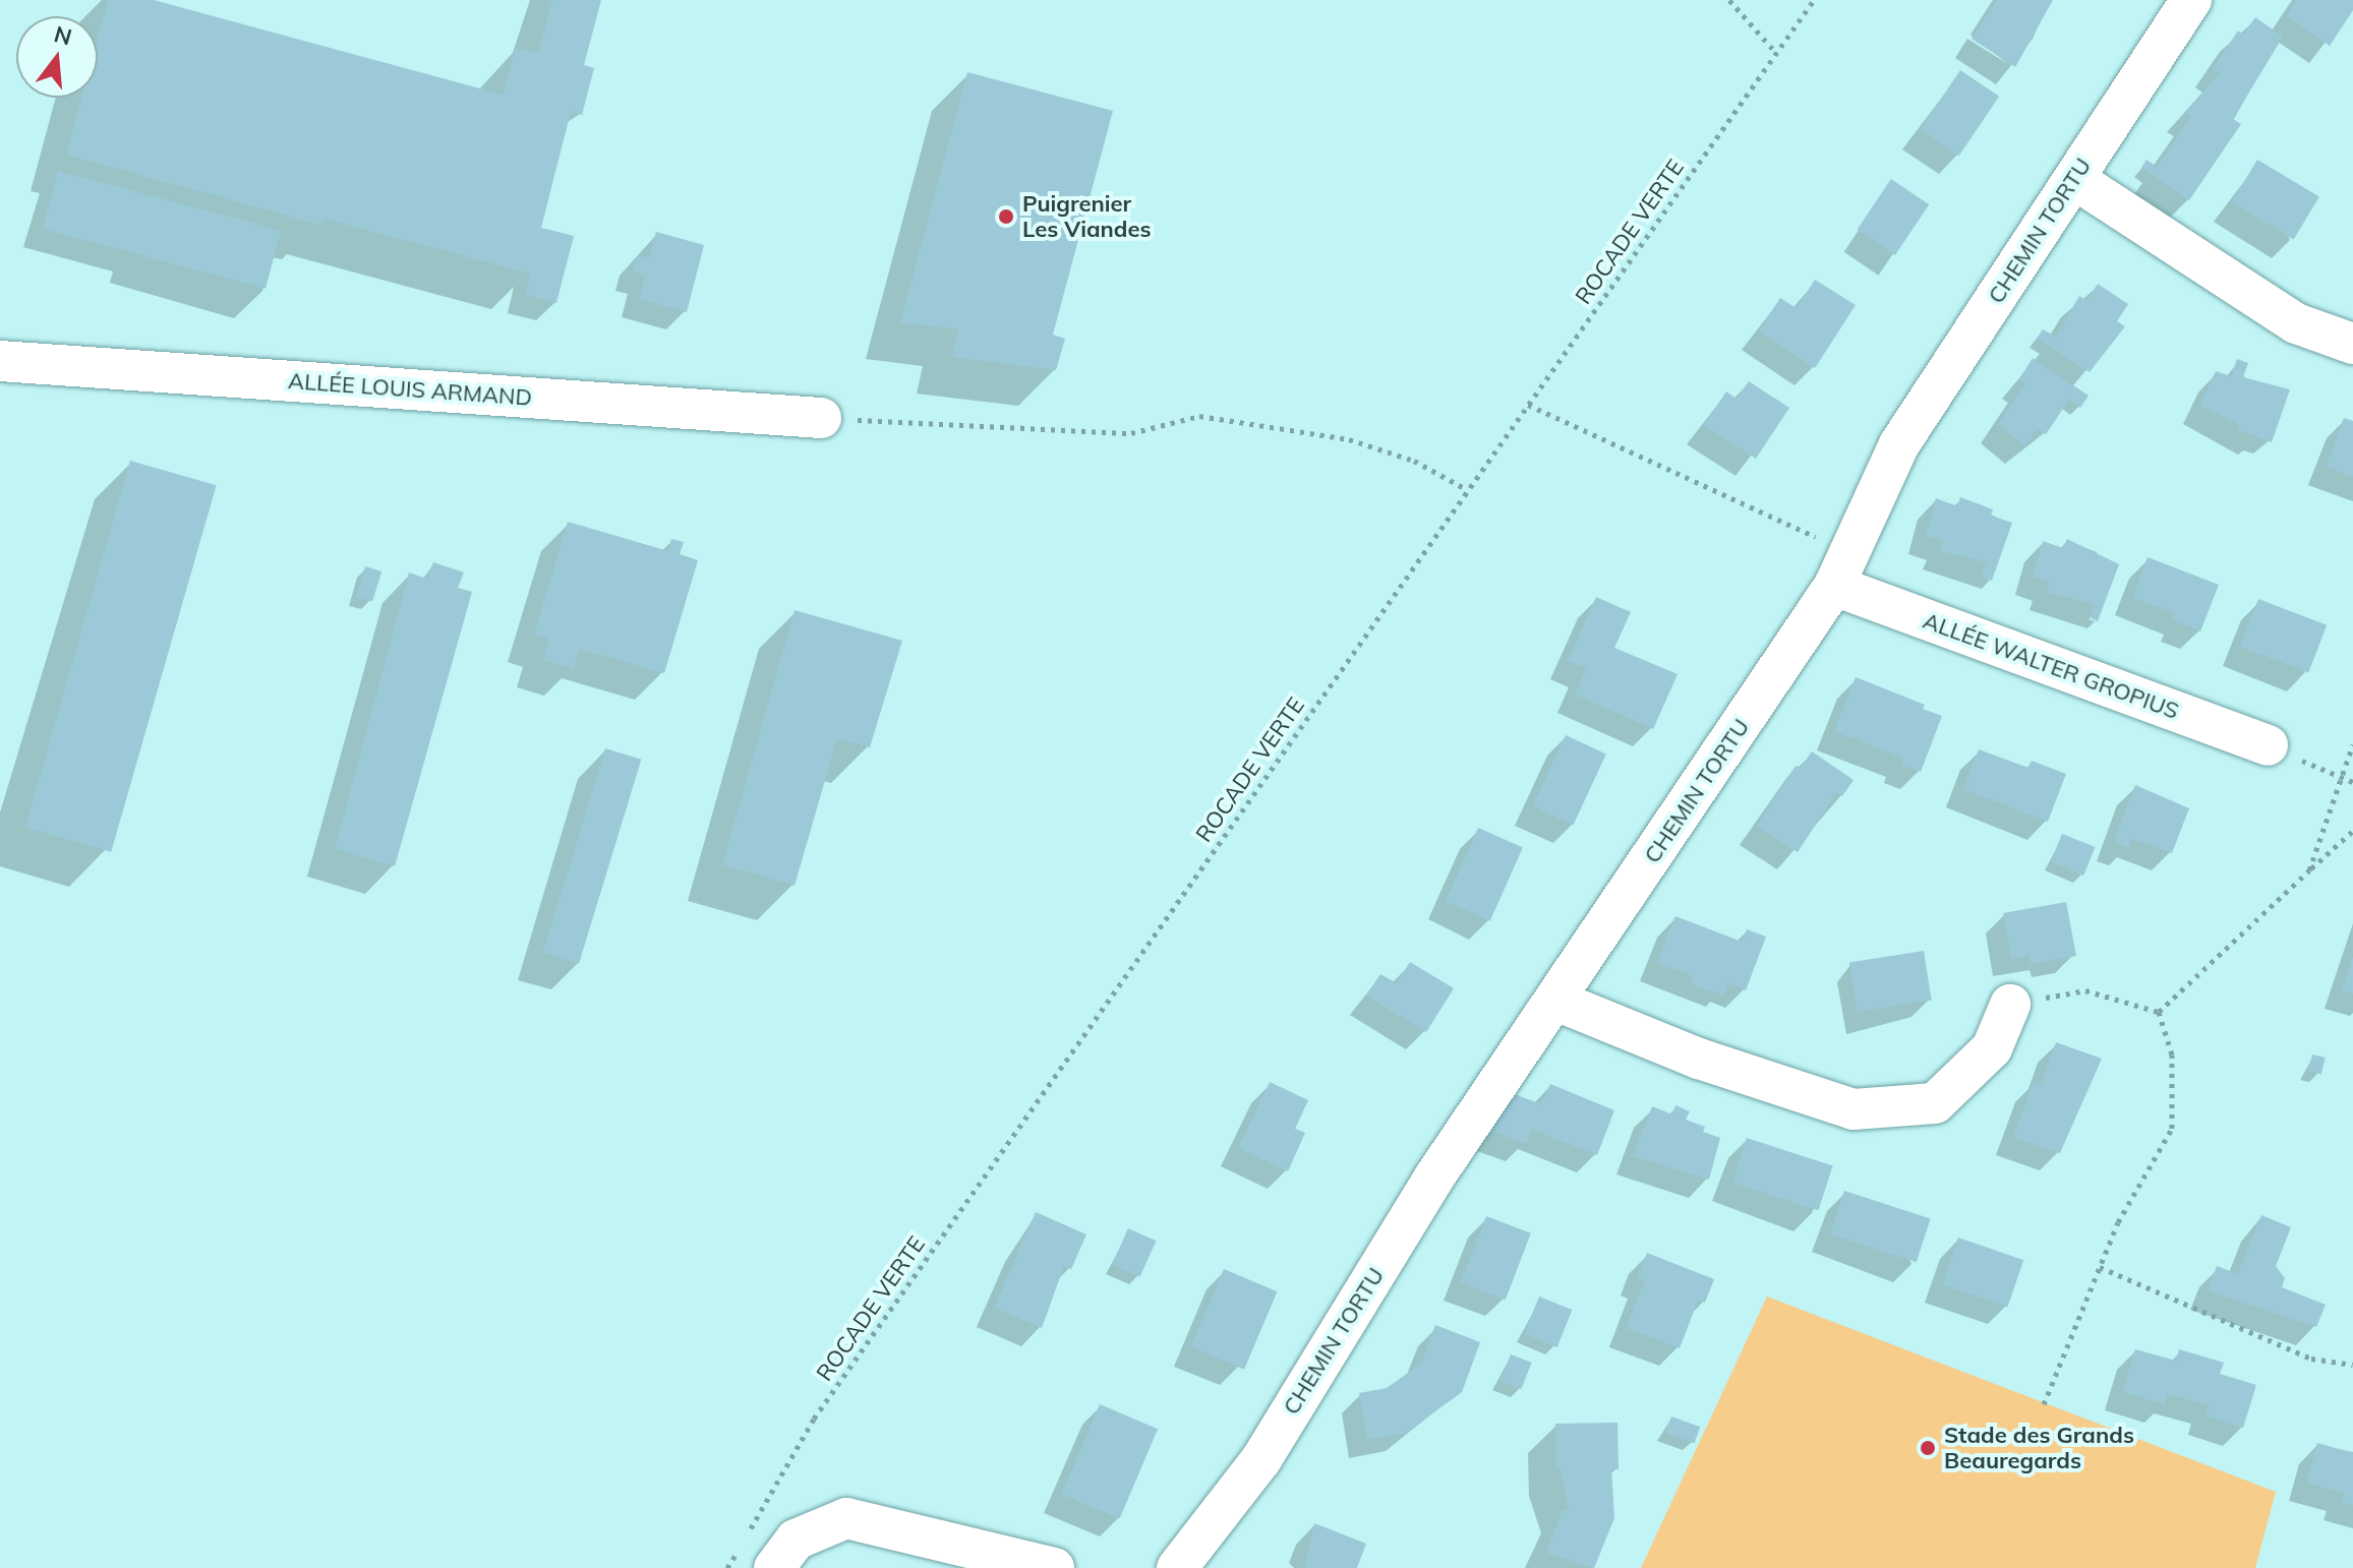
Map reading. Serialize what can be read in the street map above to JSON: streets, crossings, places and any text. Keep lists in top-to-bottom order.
{
  "streets": {
    "street": ["CHEMIN TORTU", "ALLÉE LOUIS ARMAND", "ALLÉE WALTER GROPIUS"],
    "path": ["ROCADE VERTE"]
  },
  "crossings": [
    ["CHEMIN TORTU", "ALLÉE WALTER GROPIUS"]
  ],
  "places": ["Puigrenier Les Viandes", "Stade des Grands Beauregards"],
  "north": "top"
}
